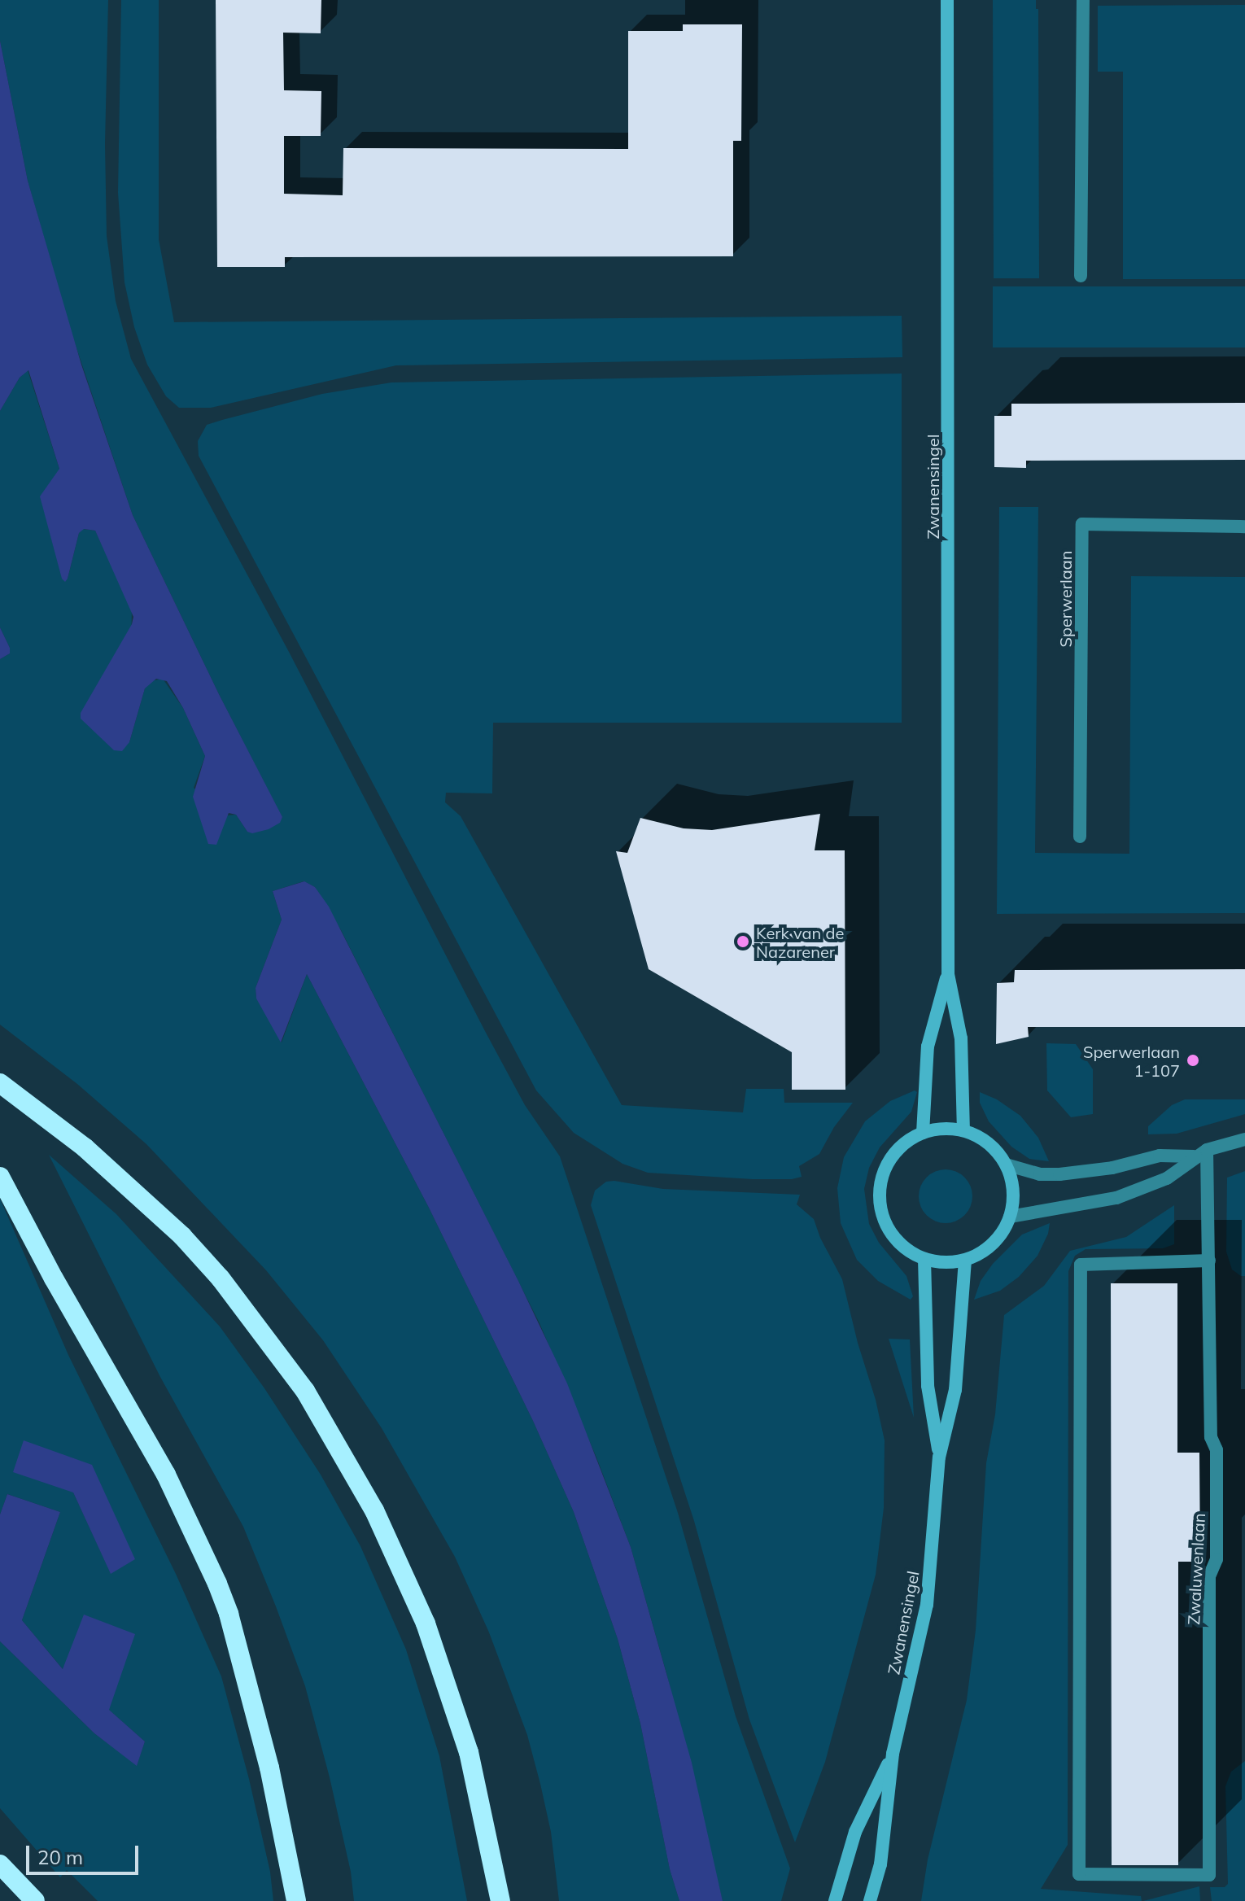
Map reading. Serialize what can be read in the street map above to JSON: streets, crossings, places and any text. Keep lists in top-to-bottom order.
{
  "streets": {
    "street": ["Zwanensingel", "Sperwerlaan", "Zwaluwenlaan"]
  },
  "places": ["Kerk van de Nazarener", "Sperwerlaan 1-107"],
  "scale_bar": "20 m"
}
